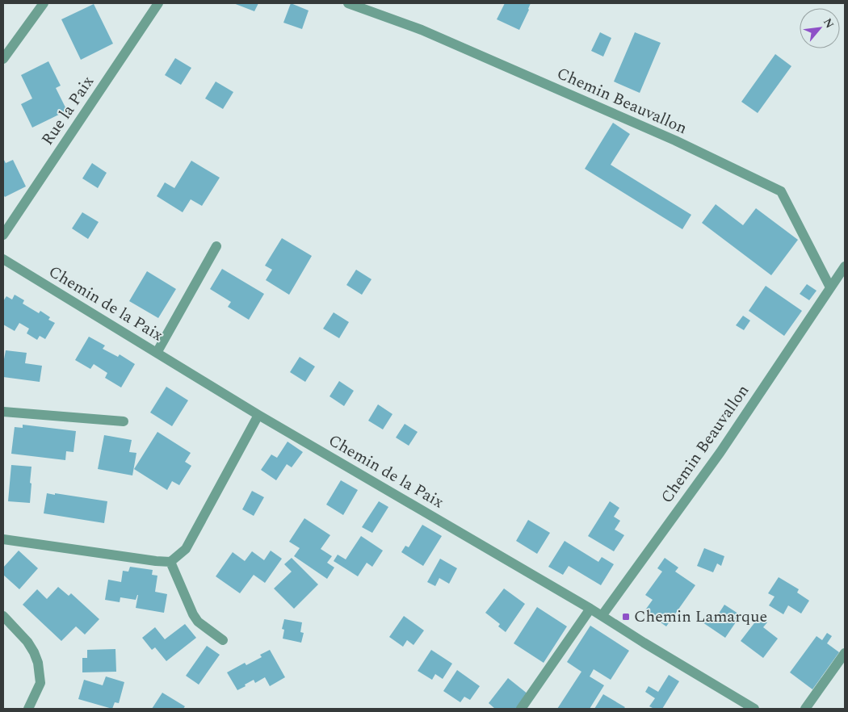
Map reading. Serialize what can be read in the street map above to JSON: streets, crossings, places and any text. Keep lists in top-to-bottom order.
{
  "streets": {
    "street": ["Chemin Beauvallon", "Rue la Paix", "Chemin de la Paix"]
  },
  "crossings": [
    ["Chemin Beauvallon", "Chemin de la Paix"]
  ],
  "places": {
    "transit": ["Chemin Lamarque"]
  },
  "north": "top right"
}
